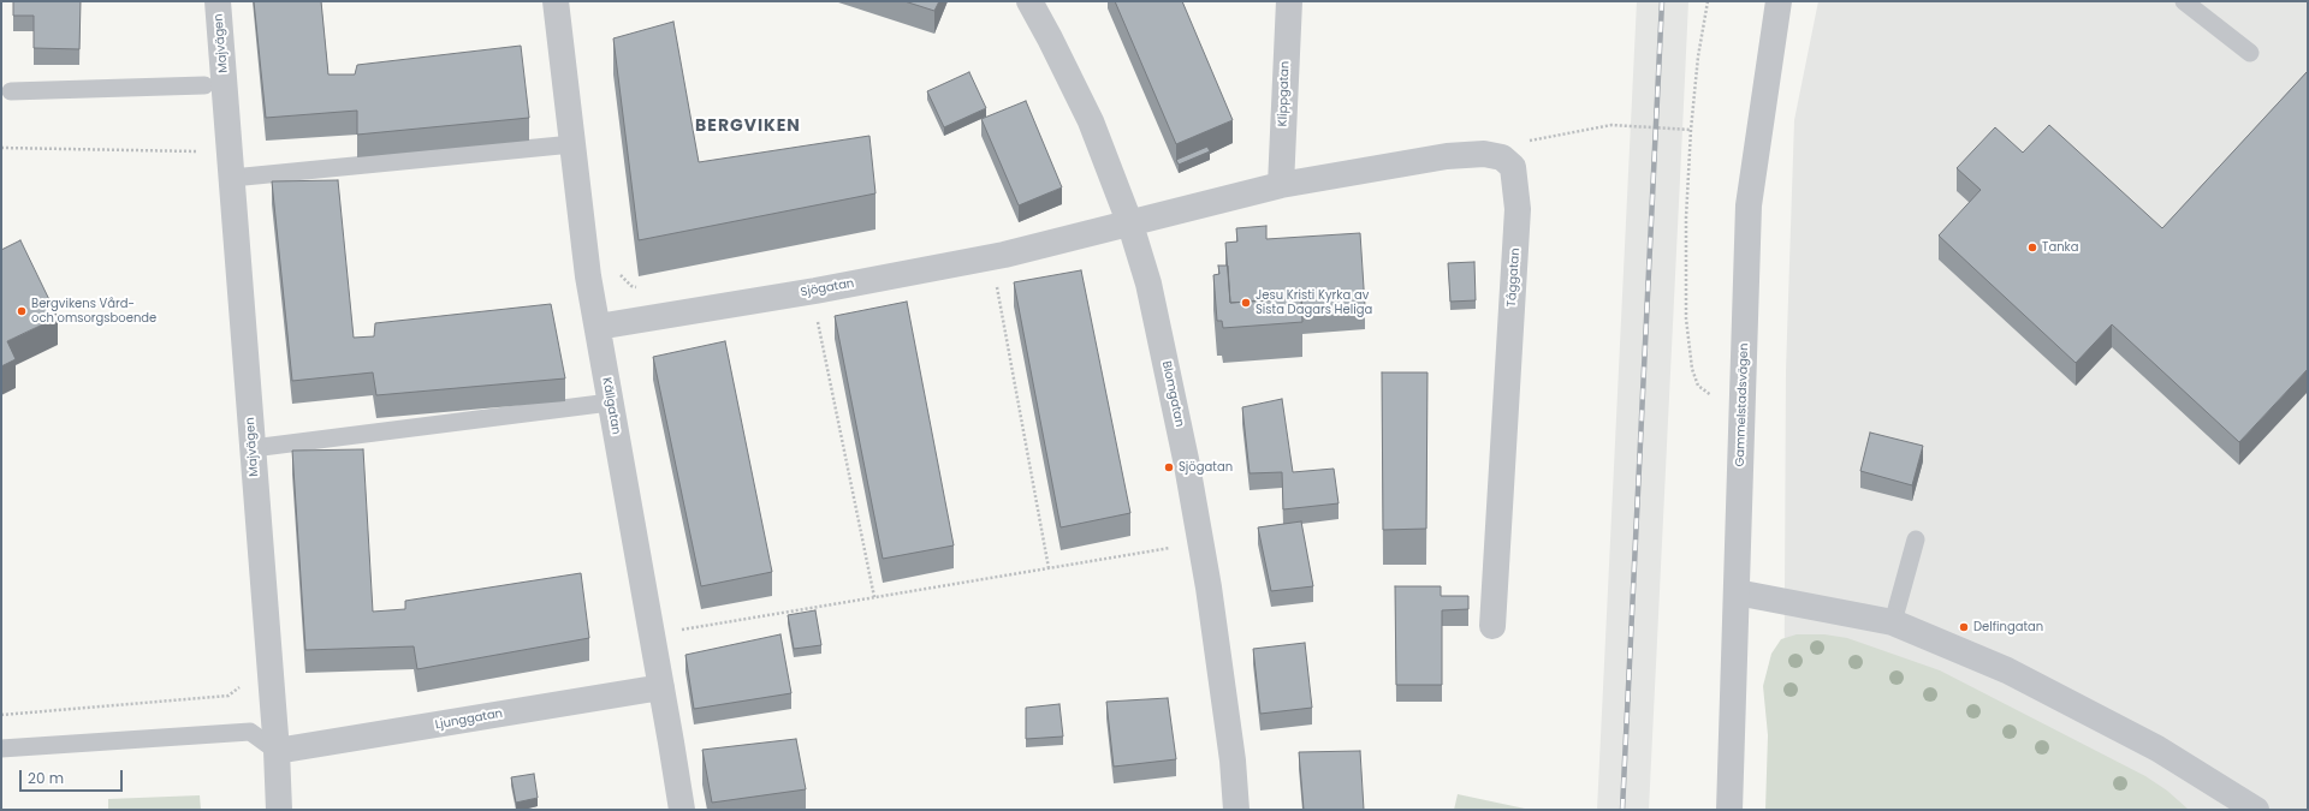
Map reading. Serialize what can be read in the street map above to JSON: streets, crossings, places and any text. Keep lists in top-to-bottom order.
{
  "streets": {
    "street": [
      "Majvägen",
      "Klippgatan",
      "Tåggatan",
      "Sjögatan",
      "Blomgatan",
      "Gammelstadsvägen",
      "Källgatan",
      "Ljunggatan"
    ]
  },
  "crossings": [
    ["Majvägen", "Ljunggatan"],
    ["Klippgatan", "Sjögatan"],
    ["Sjögatan", "Blomgatan"],
    ["Sjögatan", "Källgatan"],
    ["Källgatan", "Ljunggatan"]
  ],
  "districts": ["BERGVIKEN"],
  "places": [
    "Tanka",
    "Jesu Kristi Kyrka av Sista Dagars Heliga",
    "Bergvikens Vård- och omsorgsboende",
    "Sjögatan",
    "Delfingatan"
  ],
  "scale_bar": "20 m"
}
